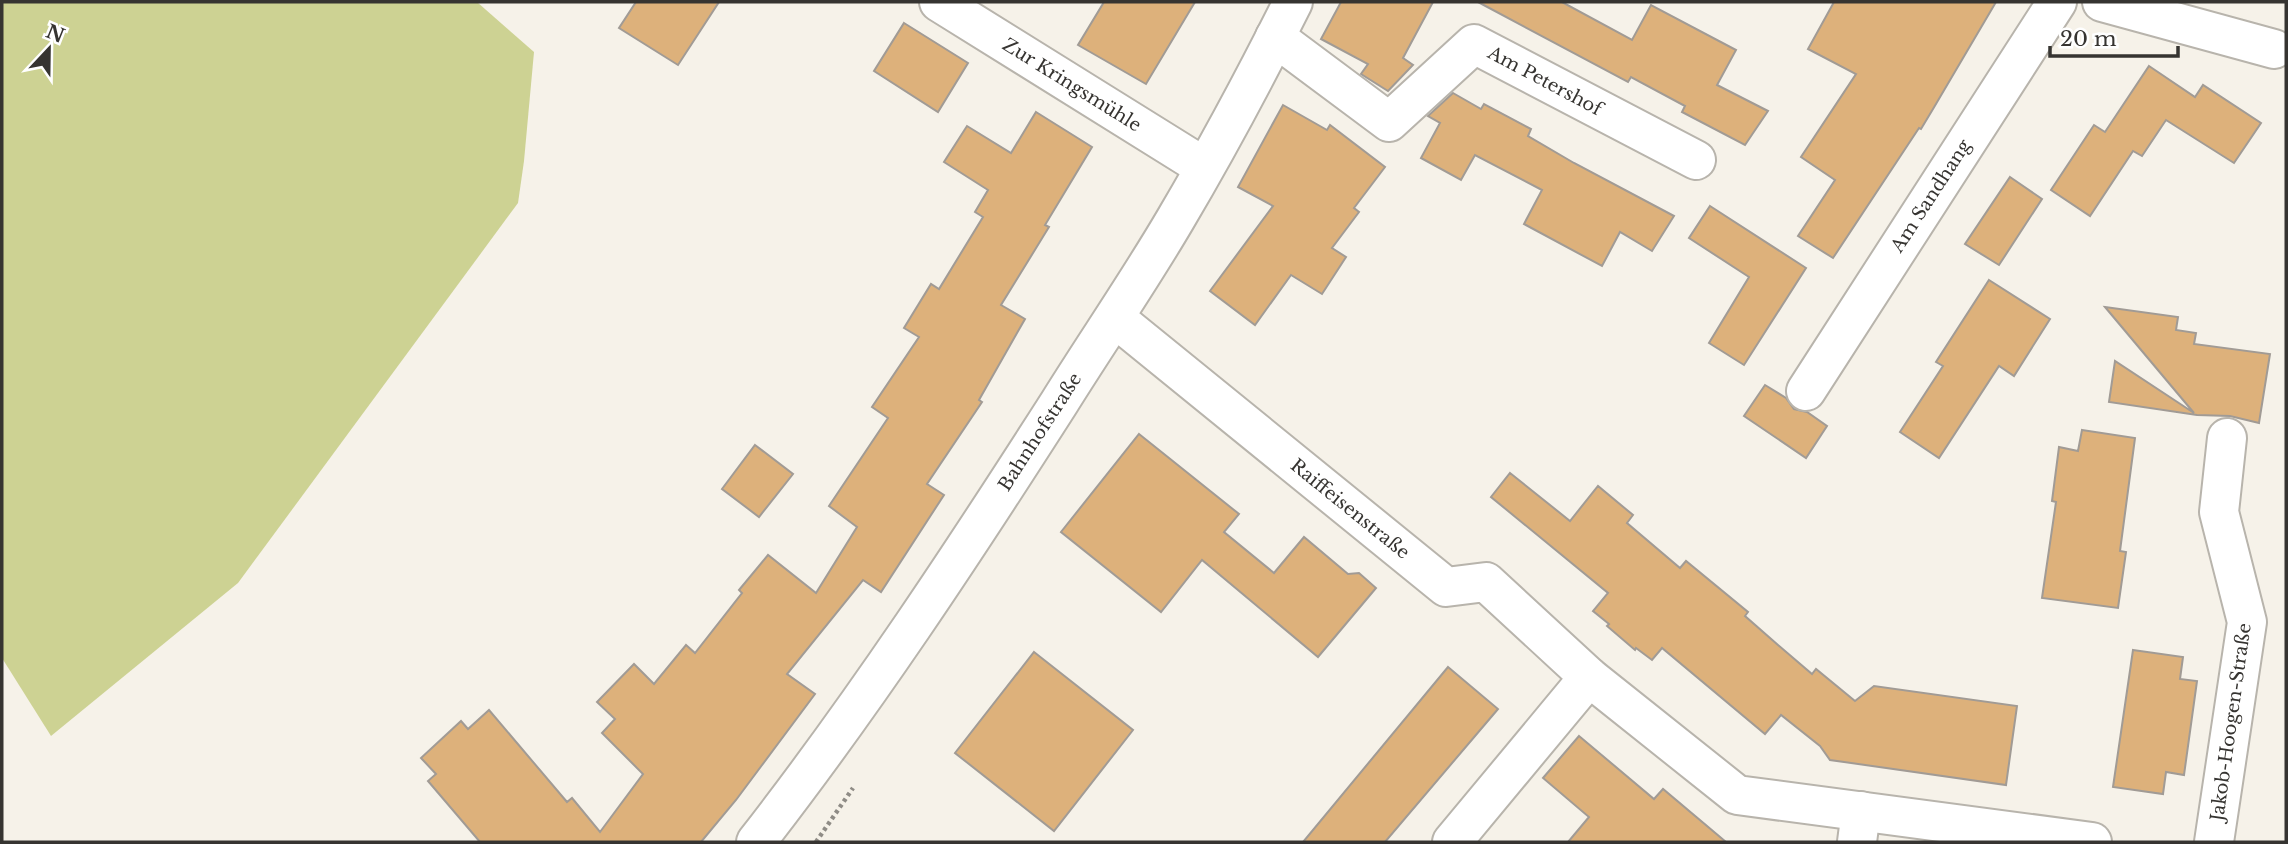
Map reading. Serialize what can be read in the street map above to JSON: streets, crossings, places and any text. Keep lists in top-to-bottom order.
{
  "streets": {
    "street": [
      "Am Petershof",
      "Zur Kringsmühle",
      "Am Sandhang",
      "Bahnhofstraße",
      "Raiffeisenstraße",
      "Jakob-Hoogen-Straße"
    ]
  },
  "crossings": [
    ["Am Petershof", "Bahnhofstraße"],
    ["Zur Kringsmühle", "Bahnhofstraße"],
    ["Bahnhofstraße", "Raiffeisenstraße"]
  ],
  "scale_bar": "20 m",
  "north": "top"
}
